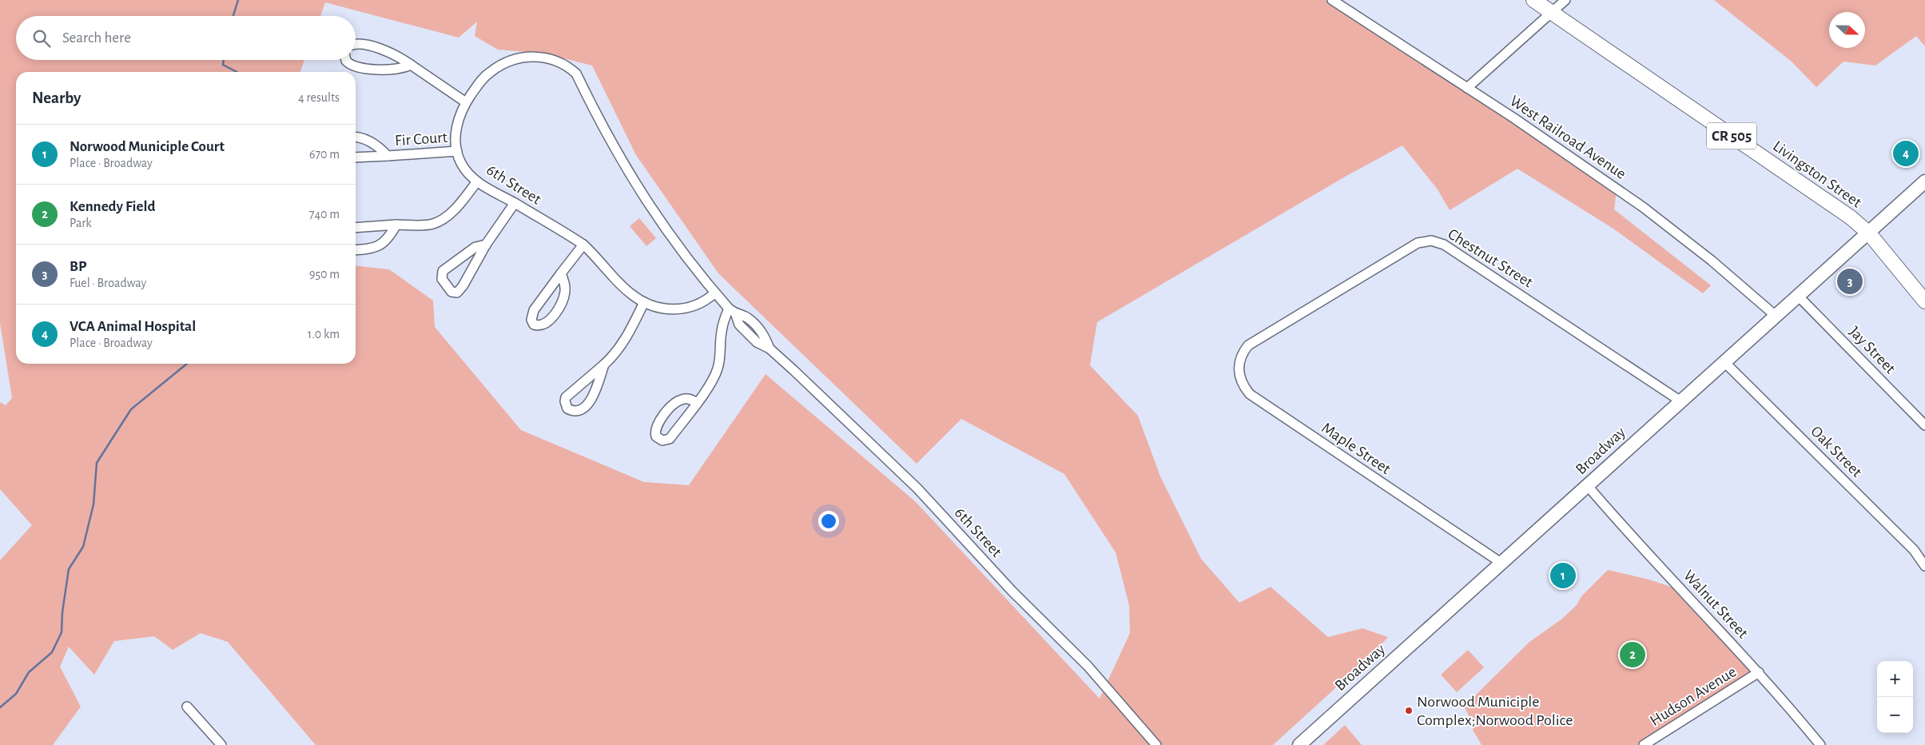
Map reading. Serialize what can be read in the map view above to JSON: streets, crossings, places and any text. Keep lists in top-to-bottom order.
{
  "streets": {
    "main road": ["CR 505", "Livingston Street"],
    "street": [
      "West Railroad Avenue",
      "Fir Court",
      "6th Street",
      "Chestnut Street",
      "Jay Street",
      "Maple Street",
      "Broadway",
      "Oak Street",
      "Walnut Street",
      "Hudson Avenue"
    ]
  },
  "crossings": [
    ["West Railroad Avenue", "Broadway"],
    ["Fir Court", "6th Street"],
    ["Livingston Street", "Broadway"],
    ["Chestnut Street", "Maple Street"],
    ["Chestnut Street", "Broadway"],
    ["Jay Street", "Broadway"],
    ["Maple Street", "Broadway"],
    ["Broadway", "Oak Street"],
    ["Broadway", "Walnut Street"],
    ["Walnut Street", "Hudson Avenue"]
  ],
  "places": ["Norwood Municiple Complex;Norwood Police"],
  "north": "right",
  "page": {
    "search": "Search here",
    "heading": ["Nearby", "4 results"],
    "list": [
      {
        "mark": "1",
        "name": "Norwood Municiple Court",
        "note": "Place · Broadway",
        "value": "670 m"
      },
      {
        "mark": "2",
        "name": "Kennedy Field",
        "note": "Park",
        "value": "740 m"
      },
      {
        "mark": "3",
        "name": "BP",
        "note": "Fuel · Broadway",
        "value": "950 m"
      },
      {
        "mark": "4",
        "name": "VCA Animal Hospital",
        "note": "Place · Broadway",
        "value": "1.0 km"
      }
    ],
    "pins": [
      "4",
      "3",
      "1",
      "2"
    ],
    "map_buttons": ["+", "−"]
  }
}
